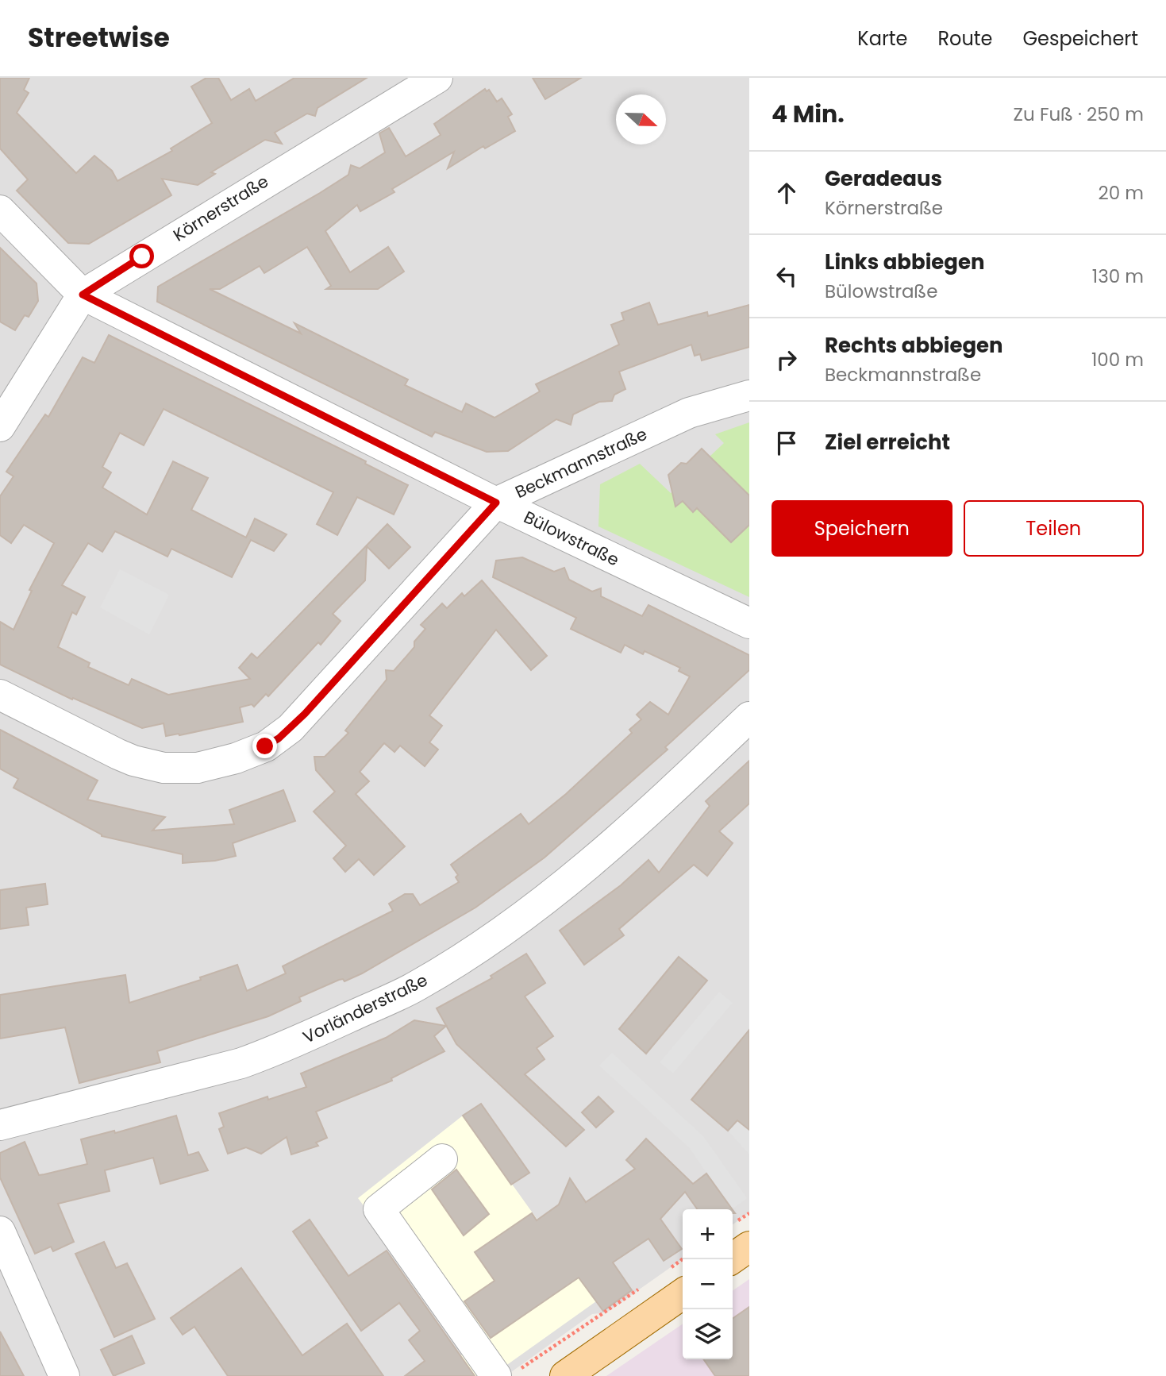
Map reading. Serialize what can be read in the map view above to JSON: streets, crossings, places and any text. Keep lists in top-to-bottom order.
{
  "streets": {
    "street": [
      "Körnerstraße",
      "Beckmannstraße",
      "Bülowstraße",
      "Vorländerstraße"
    ]
  },
  "crossings": [
    ["Körnerstraße", "Bülowstraße"],
    ["Beckmannstraße", "Bülowstraße"]
  ],
  "north": "right",
  "page": {
    "header": "Streetwise",
    "nav": ["Karte", "Route", "Gespeichert"],
    "heading": ["4 Min.", "Zu Fuß · 250 m"],
    "list": [
      ["Geradeaus", "Körnerstraße", "20 m"],
      ["Links abbiegen", "Bülowstraße", "130 m"],
      ["Rechts abbiegen", "Beckmannstraße", "100 m"],
      "Ziel erreicht"
    ],
    "buttons": ["Speichern", "Teilen"],
    "map_buttons": ["+", "−"]
  }
}
